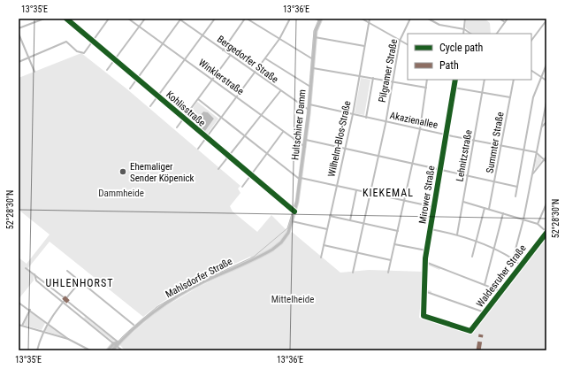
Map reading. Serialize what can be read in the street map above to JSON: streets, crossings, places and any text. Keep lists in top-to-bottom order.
{
  "streets": {
    "main road": ["Hultschiner Damm", "Mahlsdorfer Straße"],
    "street": [
      "Bergedorfer Straße",
      "Pilgramer Straße",
      "Winklerstraße",
      "Kohlisstraße",
      "Akazienallee",
      "Wilhelm-Blos-Straße",
      "Summter Straße",
      "Lehnitzstraße",
      "Mirower Straße",
      "Waldesruher Straße"
    ]
  },
  "crossings": [
    ["Bergedorfer Straße", "Hultschiner Damm"],
    ["Pilgramer Straße", "Akazienallee"],
    ["Winklerstraße", "Hultschiner Damm"],
    ["Kohlisstraße", "Hultschiner Damm"],
    ["Akazienallee", "Hultschiner Damm"],
    ["Akazienallee", "Wilhelm-Blos-Straße"],
    ["Akazienallee", "Summter Straße"],
    ["Akazienallee", "Lehnitzstraße"],
    ["Akazienallee", "Mirower Straße"],
    ["Hultschiner Damm", "Mahlsdorfer Straße"],
    ["Mirower Straße", "Waldesruher Straße"]
  ],
  "districts": ["KIEKEMAL", "UHLENHORST"],
  "parks": ["Dammheide", "Mittelheide"],
  "places": ["Ehemaliger Sender Köpenick"],
  "legend": ["Cycle path", "Path"],
  "coordinates": ["13°35'E", "13°36'E", "52°28'30\"N"]
}
